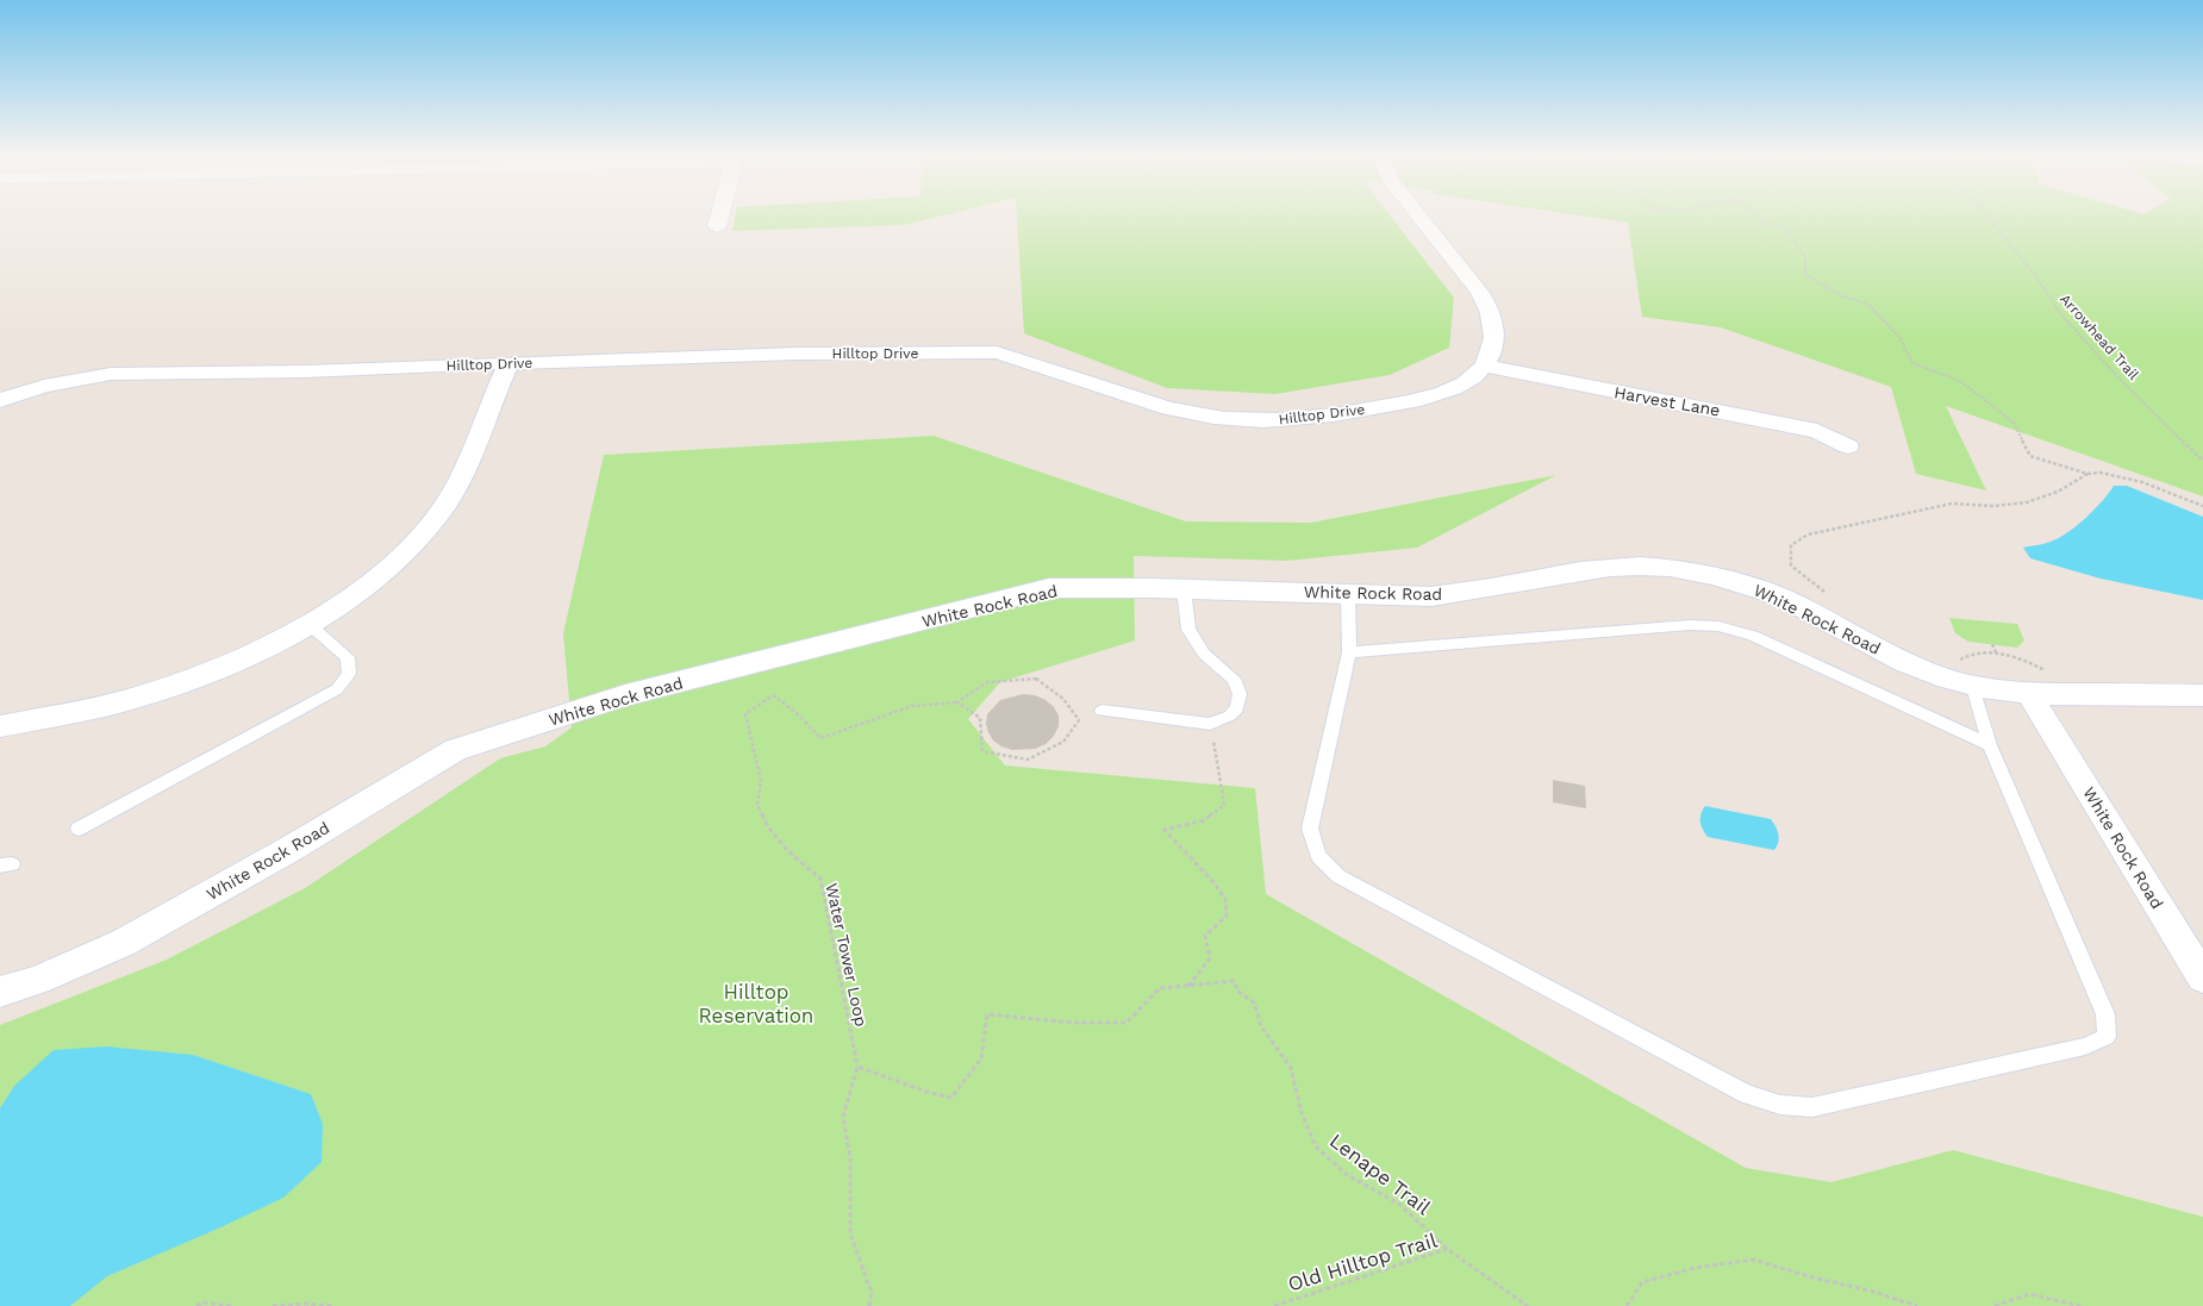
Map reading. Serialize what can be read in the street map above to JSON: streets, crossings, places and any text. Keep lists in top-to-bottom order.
{
  "streets": {
    "street": ["Hilltop Drive", "Harvest Lane", "White Rock Road"],
    "path": [
      "Arrowhead Trail",
      "Water Tower Loop",
      "Lenape Trail",
      "Old Hilltop Trail"
    ]
  },
  "crossings": [
    ["Hilltop Drive", "Harvest Lane"],
    ["Water Tower Loop", "Lenape Trail"],
    ["Lenape Trail", "Old Hilltop Trail"]
  ],
  "parks": ["Hilltop Reservation"]
}
